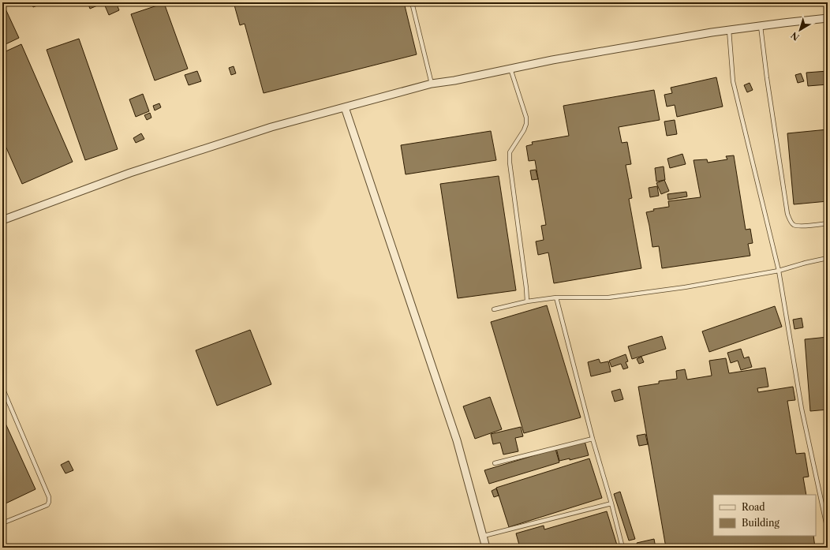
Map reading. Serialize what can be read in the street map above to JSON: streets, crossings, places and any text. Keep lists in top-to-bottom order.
{
  "legend": ["Road", "Building"],
  "north": "bottom left"
}
